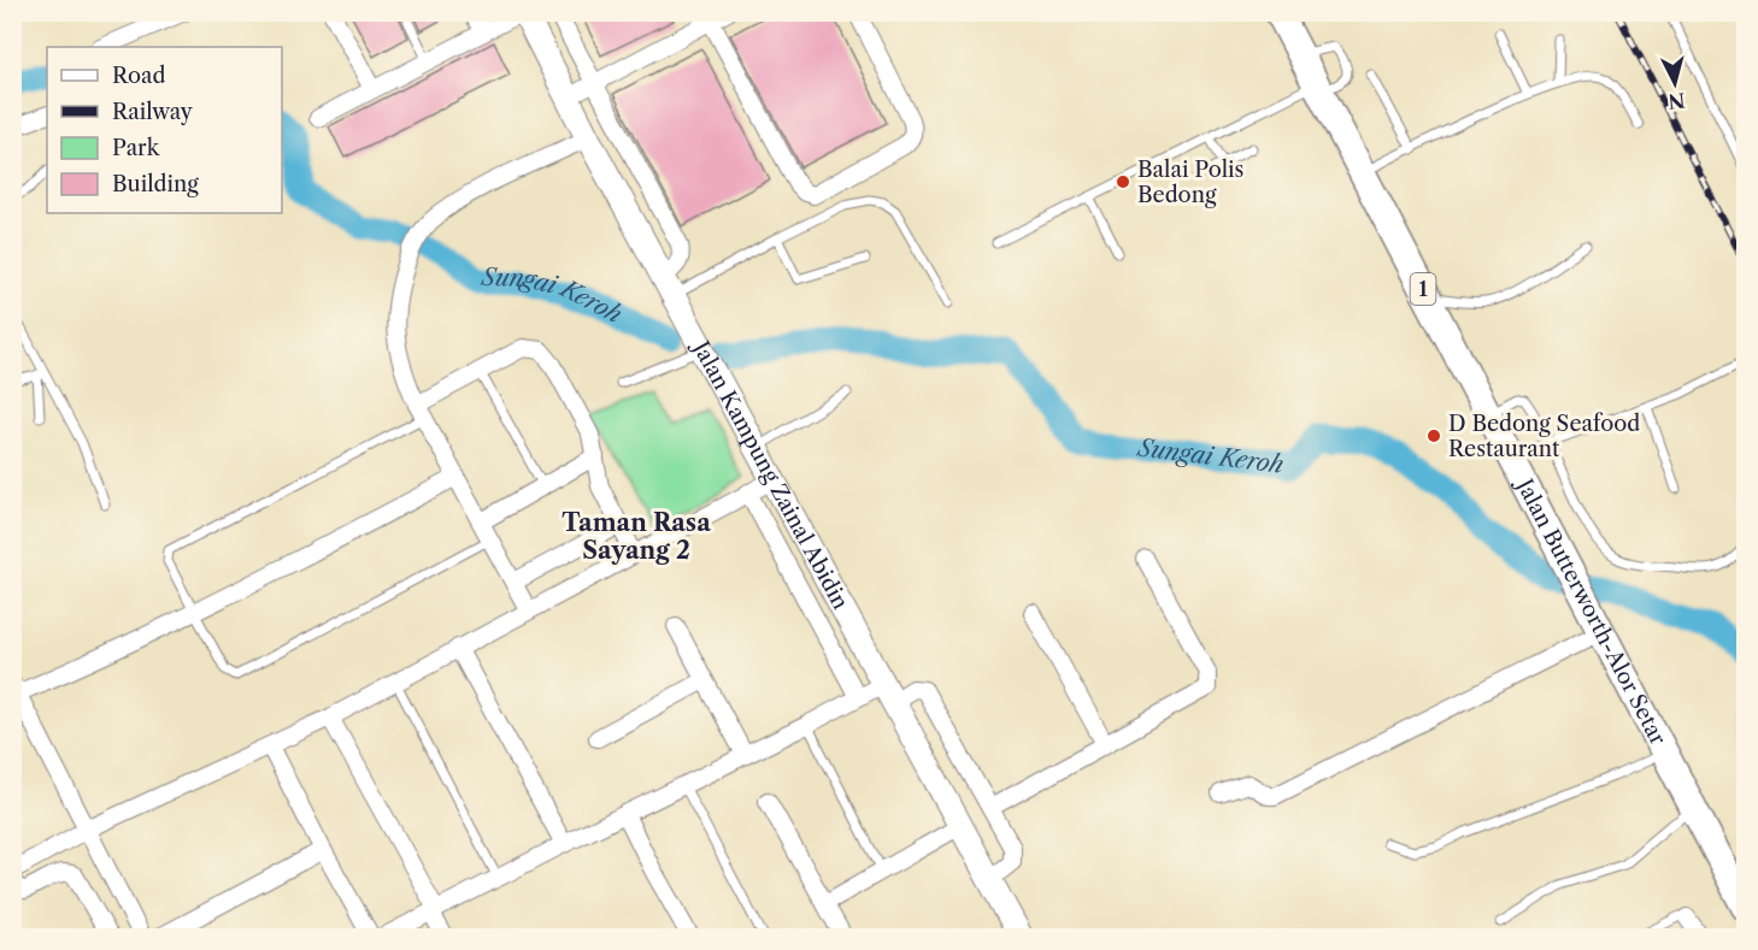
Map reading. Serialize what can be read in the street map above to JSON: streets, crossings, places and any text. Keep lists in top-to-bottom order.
{
  "streets": {
    "main road": ["1", "Jalan Butterworth-Alor Setar"],
    "street": ["Jalan Kampung Zainal Abidin"]
  },
  "districts": ["Taman Rasa Sayang 2"],
  "water": ["Sungai Keroh"],
  "places": ["Balai Polis Bedong", "D Bedong Seafood Restaurant"],
  "legend": [
    "Road",
    "Railway",
    "Park",
    "Building"
  ],
  "north": "bottom"
}
